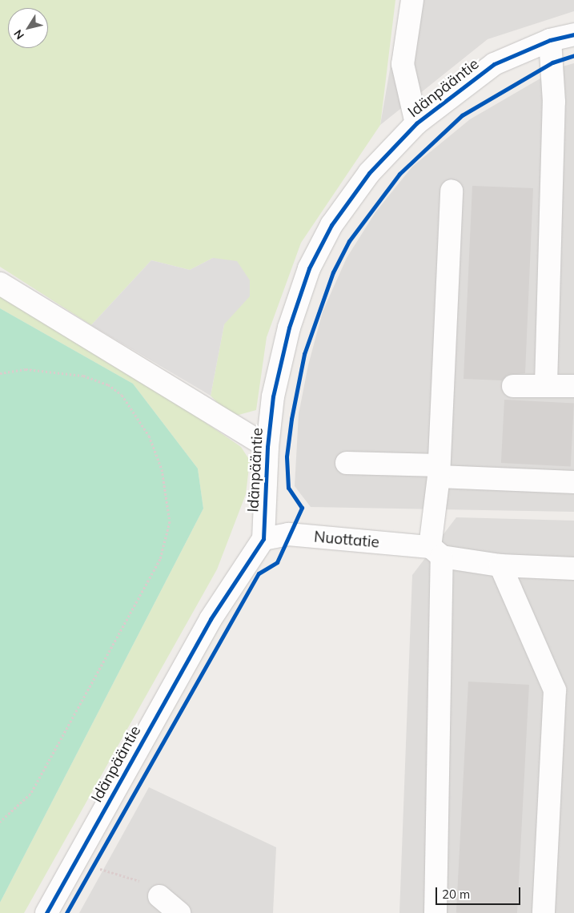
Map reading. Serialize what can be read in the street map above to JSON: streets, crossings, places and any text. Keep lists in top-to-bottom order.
{
  "streets": {
    "street": ["Idänpääntie", "Nuottatie"]
  },
  "crossings": [
    ["Idänpääntie", "Nuottatie"]
  ],
  "scale_bar": "20 m",
  "north": "bottom left"
}
